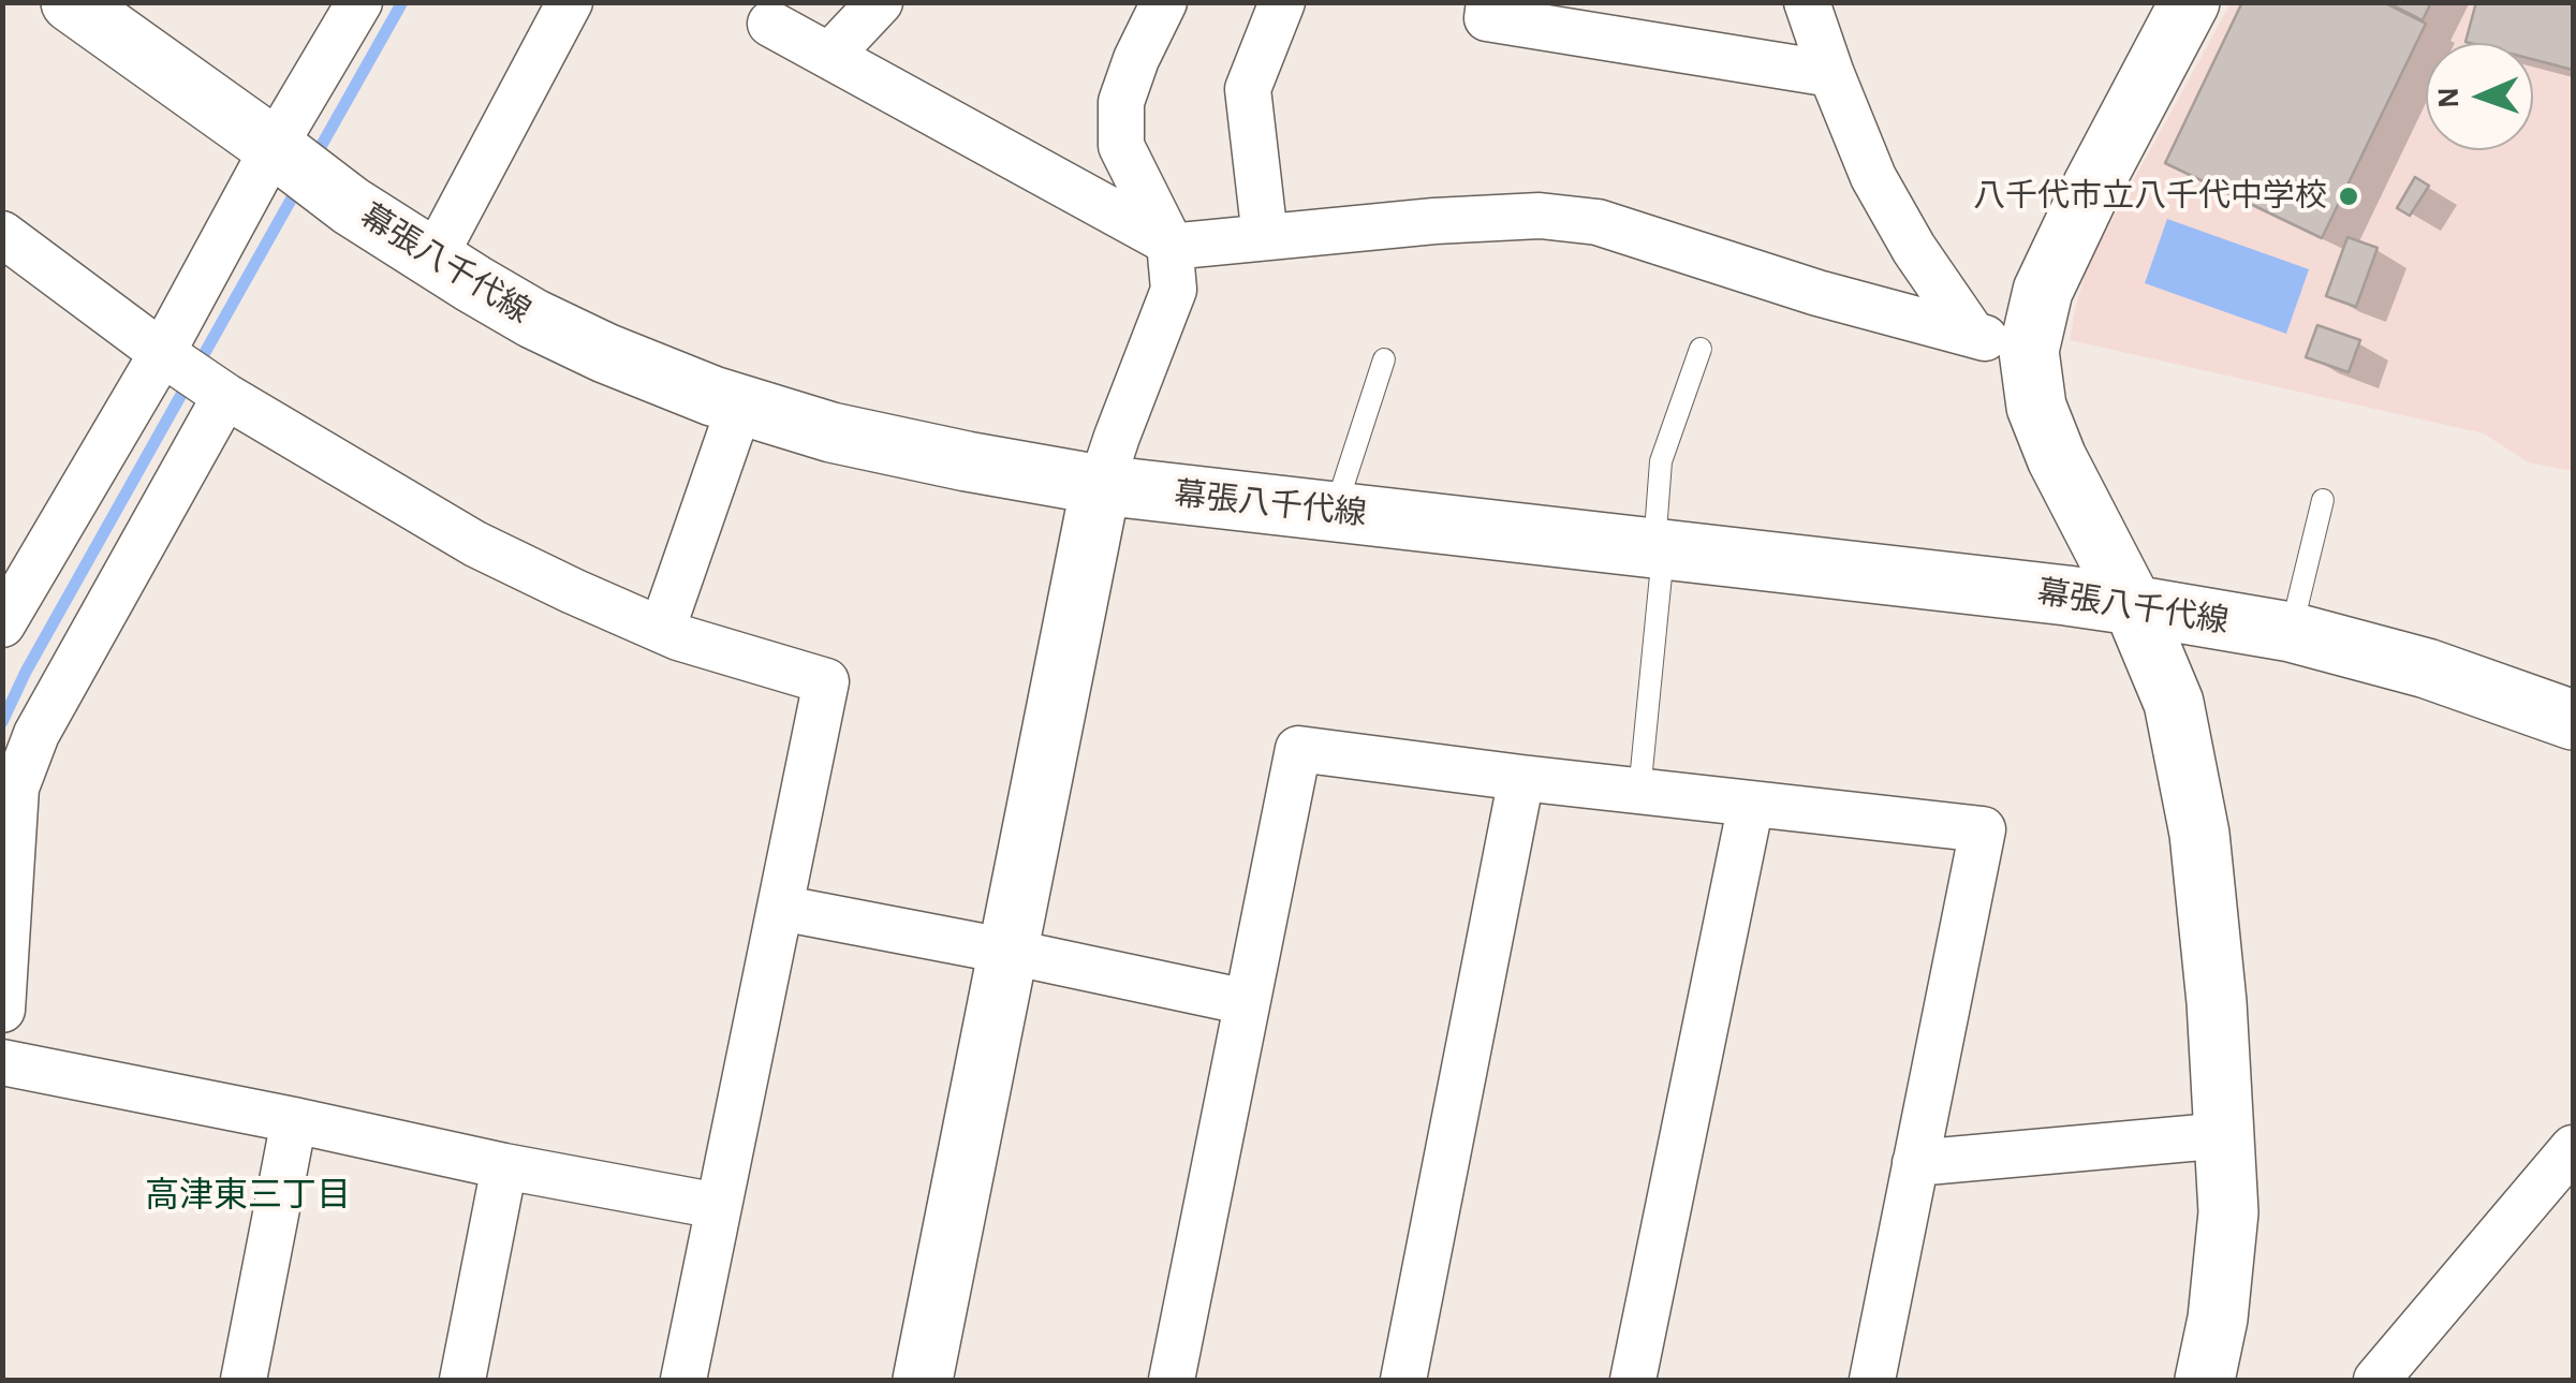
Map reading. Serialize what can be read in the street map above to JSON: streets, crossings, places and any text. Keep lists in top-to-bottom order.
{
  "streets": {
    "main road": ["幕張八千代線"]
  },
  "districts": ["高津東三丁目"],
  "places": ["八千代市立八千代中学校"],
  "north": "left"
}
